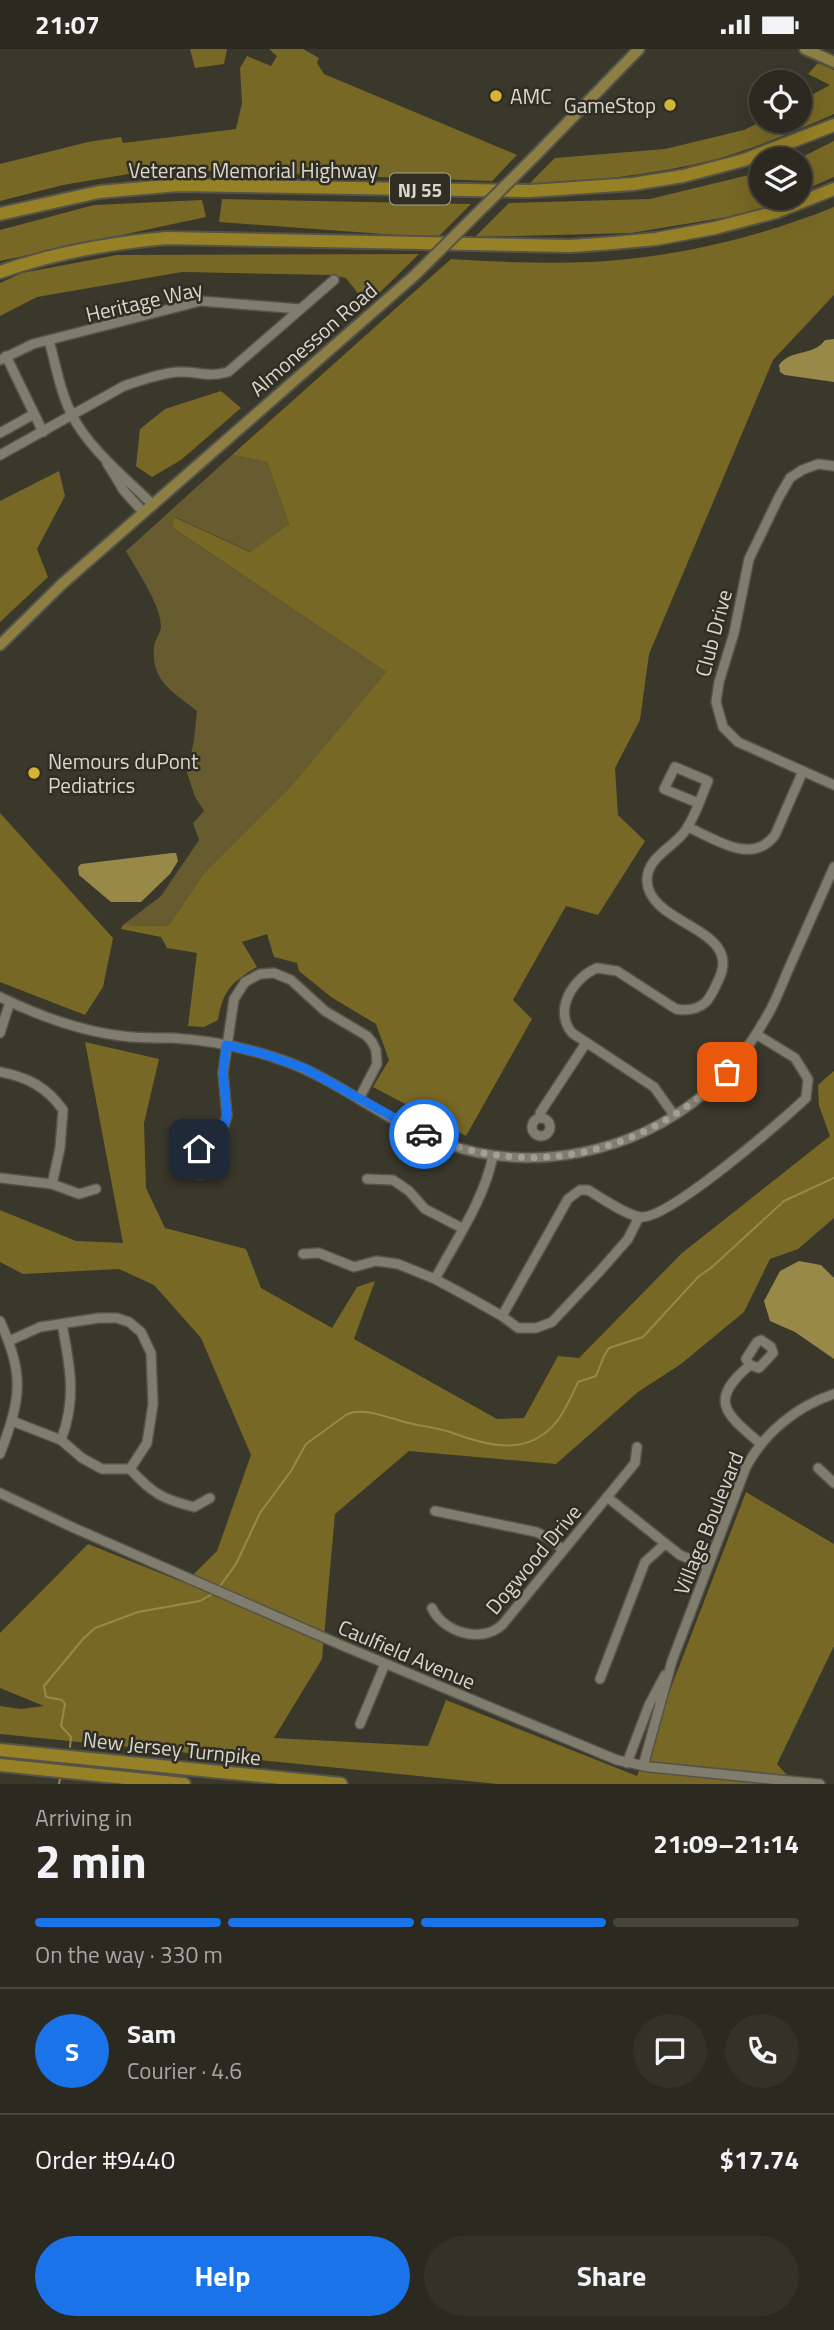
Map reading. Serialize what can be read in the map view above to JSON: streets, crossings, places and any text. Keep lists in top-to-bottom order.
{
  "streets": {
    "highway": ["Veterans Memorial Highway", "NJ 55", "New Jersey Turnpike"],
    "main road": ["Almonesson Road"],
    "street": [
      "Heritage Way",
      "Club Drive",
      "Village Boulevard",
      "Dogwood Drive",
      "Caulfield Avenue"
    ]
  },
  "crossings": [
    ["Village Boulevard", "Caulfield Avenue"]
  ],
  "places": ["AMC", "GameStop", "Nemours duPont Pediatrics"],
  "page": {
    "status": "21:07",
    "heading": ["2 min", "Arriving in", "21:09–21:14"],
    "panel": [
      "Sam",
      "Courier · 4.6",
      "Order #9440",
      "$17.74"
    ],
    "bar": "On the way · 330 m",
    "round": "S",
    "buttons": ["Help", "Share"]
  }
}
